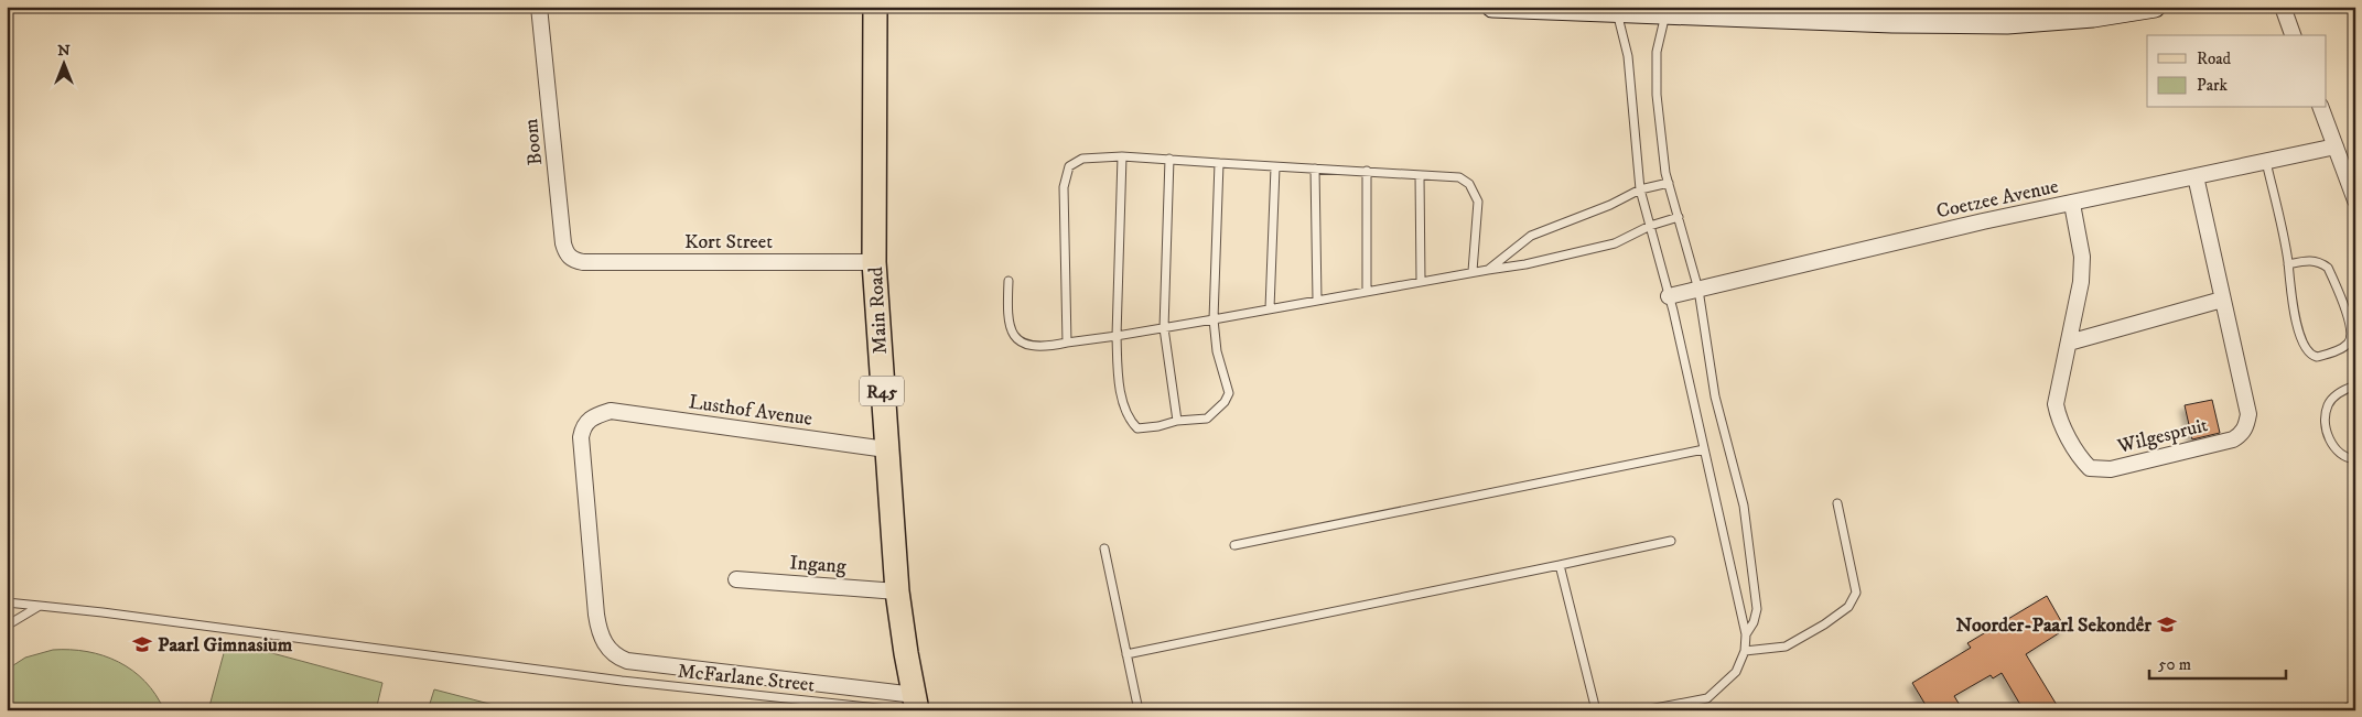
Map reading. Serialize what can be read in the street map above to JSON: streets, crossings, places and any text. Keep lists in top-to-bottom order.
{
  "streets": {
    "main road": ["Main Road", "R45"],
    "street": [
      "Boom",
      "Coetzee Avenue",
      "Kort Street",
      "Lusthof Avenue",
      "Wilgespruit",
      "Ingang"
    ],
    "lane": ["McFarlane Street"]
  },
  "crossings": [
    ["Boom", "Kort Street"],
    ["Coetzee Avenue", "Wilgespruit"],
    ["Kort Street", "Main Road"],
    ["Main Road", "Lusthof Avenue"],
    ["Main Road", "Ingang"],
    ["Main Road", "McFarlane Street"],
    ["Lusthof Avenue", "McFarlane Street"]
  ],
  "places": {
    "school or university": ["Noorder-Paarl Sekondêr", "Paarl Gimnasium"]
  },
  "legend": ["Road", "Park"],
  "scale_bar": "50 m",
  "north": "top"
}
